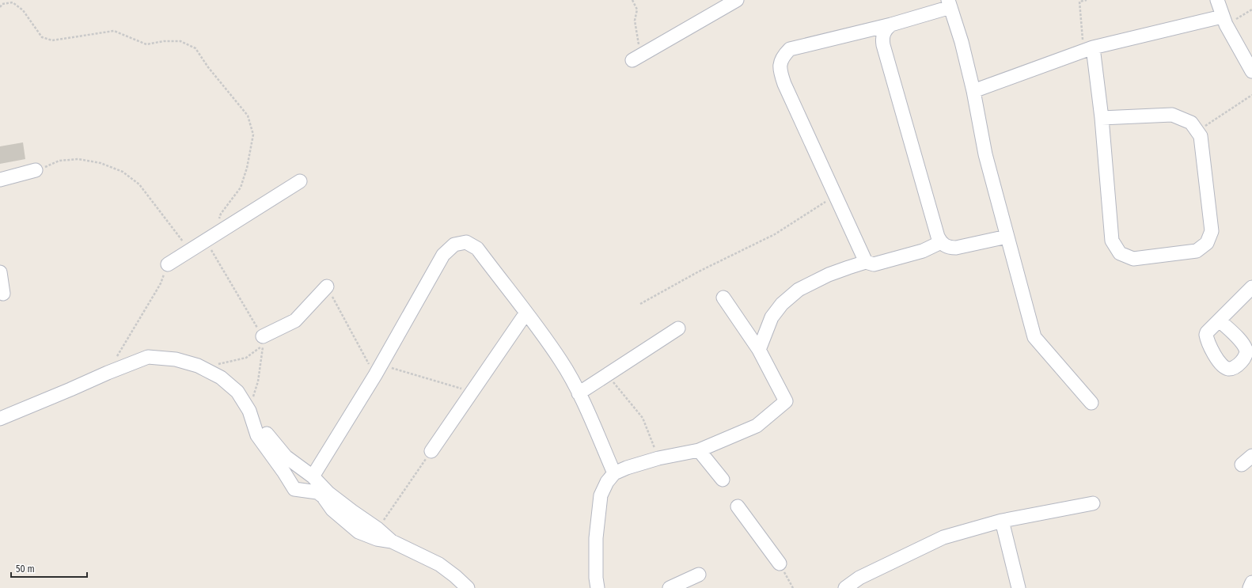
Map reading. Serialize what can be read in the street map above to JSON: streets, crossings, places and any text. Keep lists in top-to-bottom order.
{
  "scale_bar": "50 m"
}
